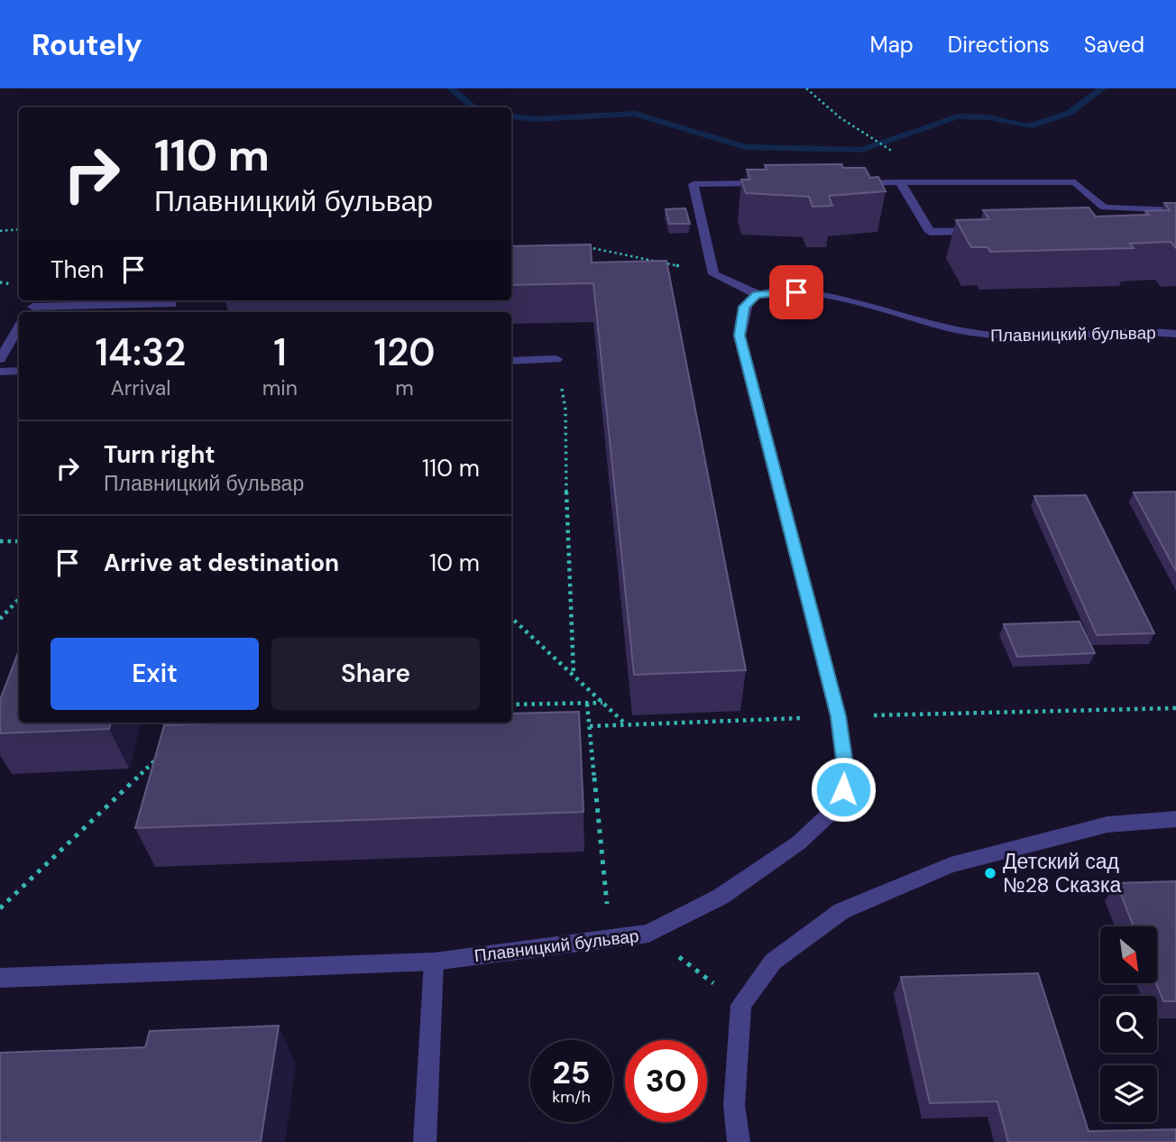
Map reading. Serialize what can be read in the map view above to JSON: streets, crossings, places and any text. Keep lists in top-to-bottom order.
{
  "streets": {
    "street": ["Плавницкий бульвар"]
  },
  "places": ["Детский сад №28 Сказка"],
  "north": "bottom right",
  "page": {
    "header": "Routely",
    "nav": ["Map", "Directions", "Saved"],
    "turn": ["110 m", "Плавницкий бульвар"],
    "then": "Then",
    "eta": [
      "14:32",
      "Arrival",
      "1",
      "min",
      "120",
      "m"
    ],
    "list": [
      {
        "name": "Turn right",
        "note": "Плавницкий бульвар",
        "value": "110 m"
      },
      {
        "name": "Arrive at destination",
        "value": "10 m"
      }
    ],
    "buttons": ["Exit", "Share"],
    "speed": "25 km/h",
    "limit": "30"
  }
}
